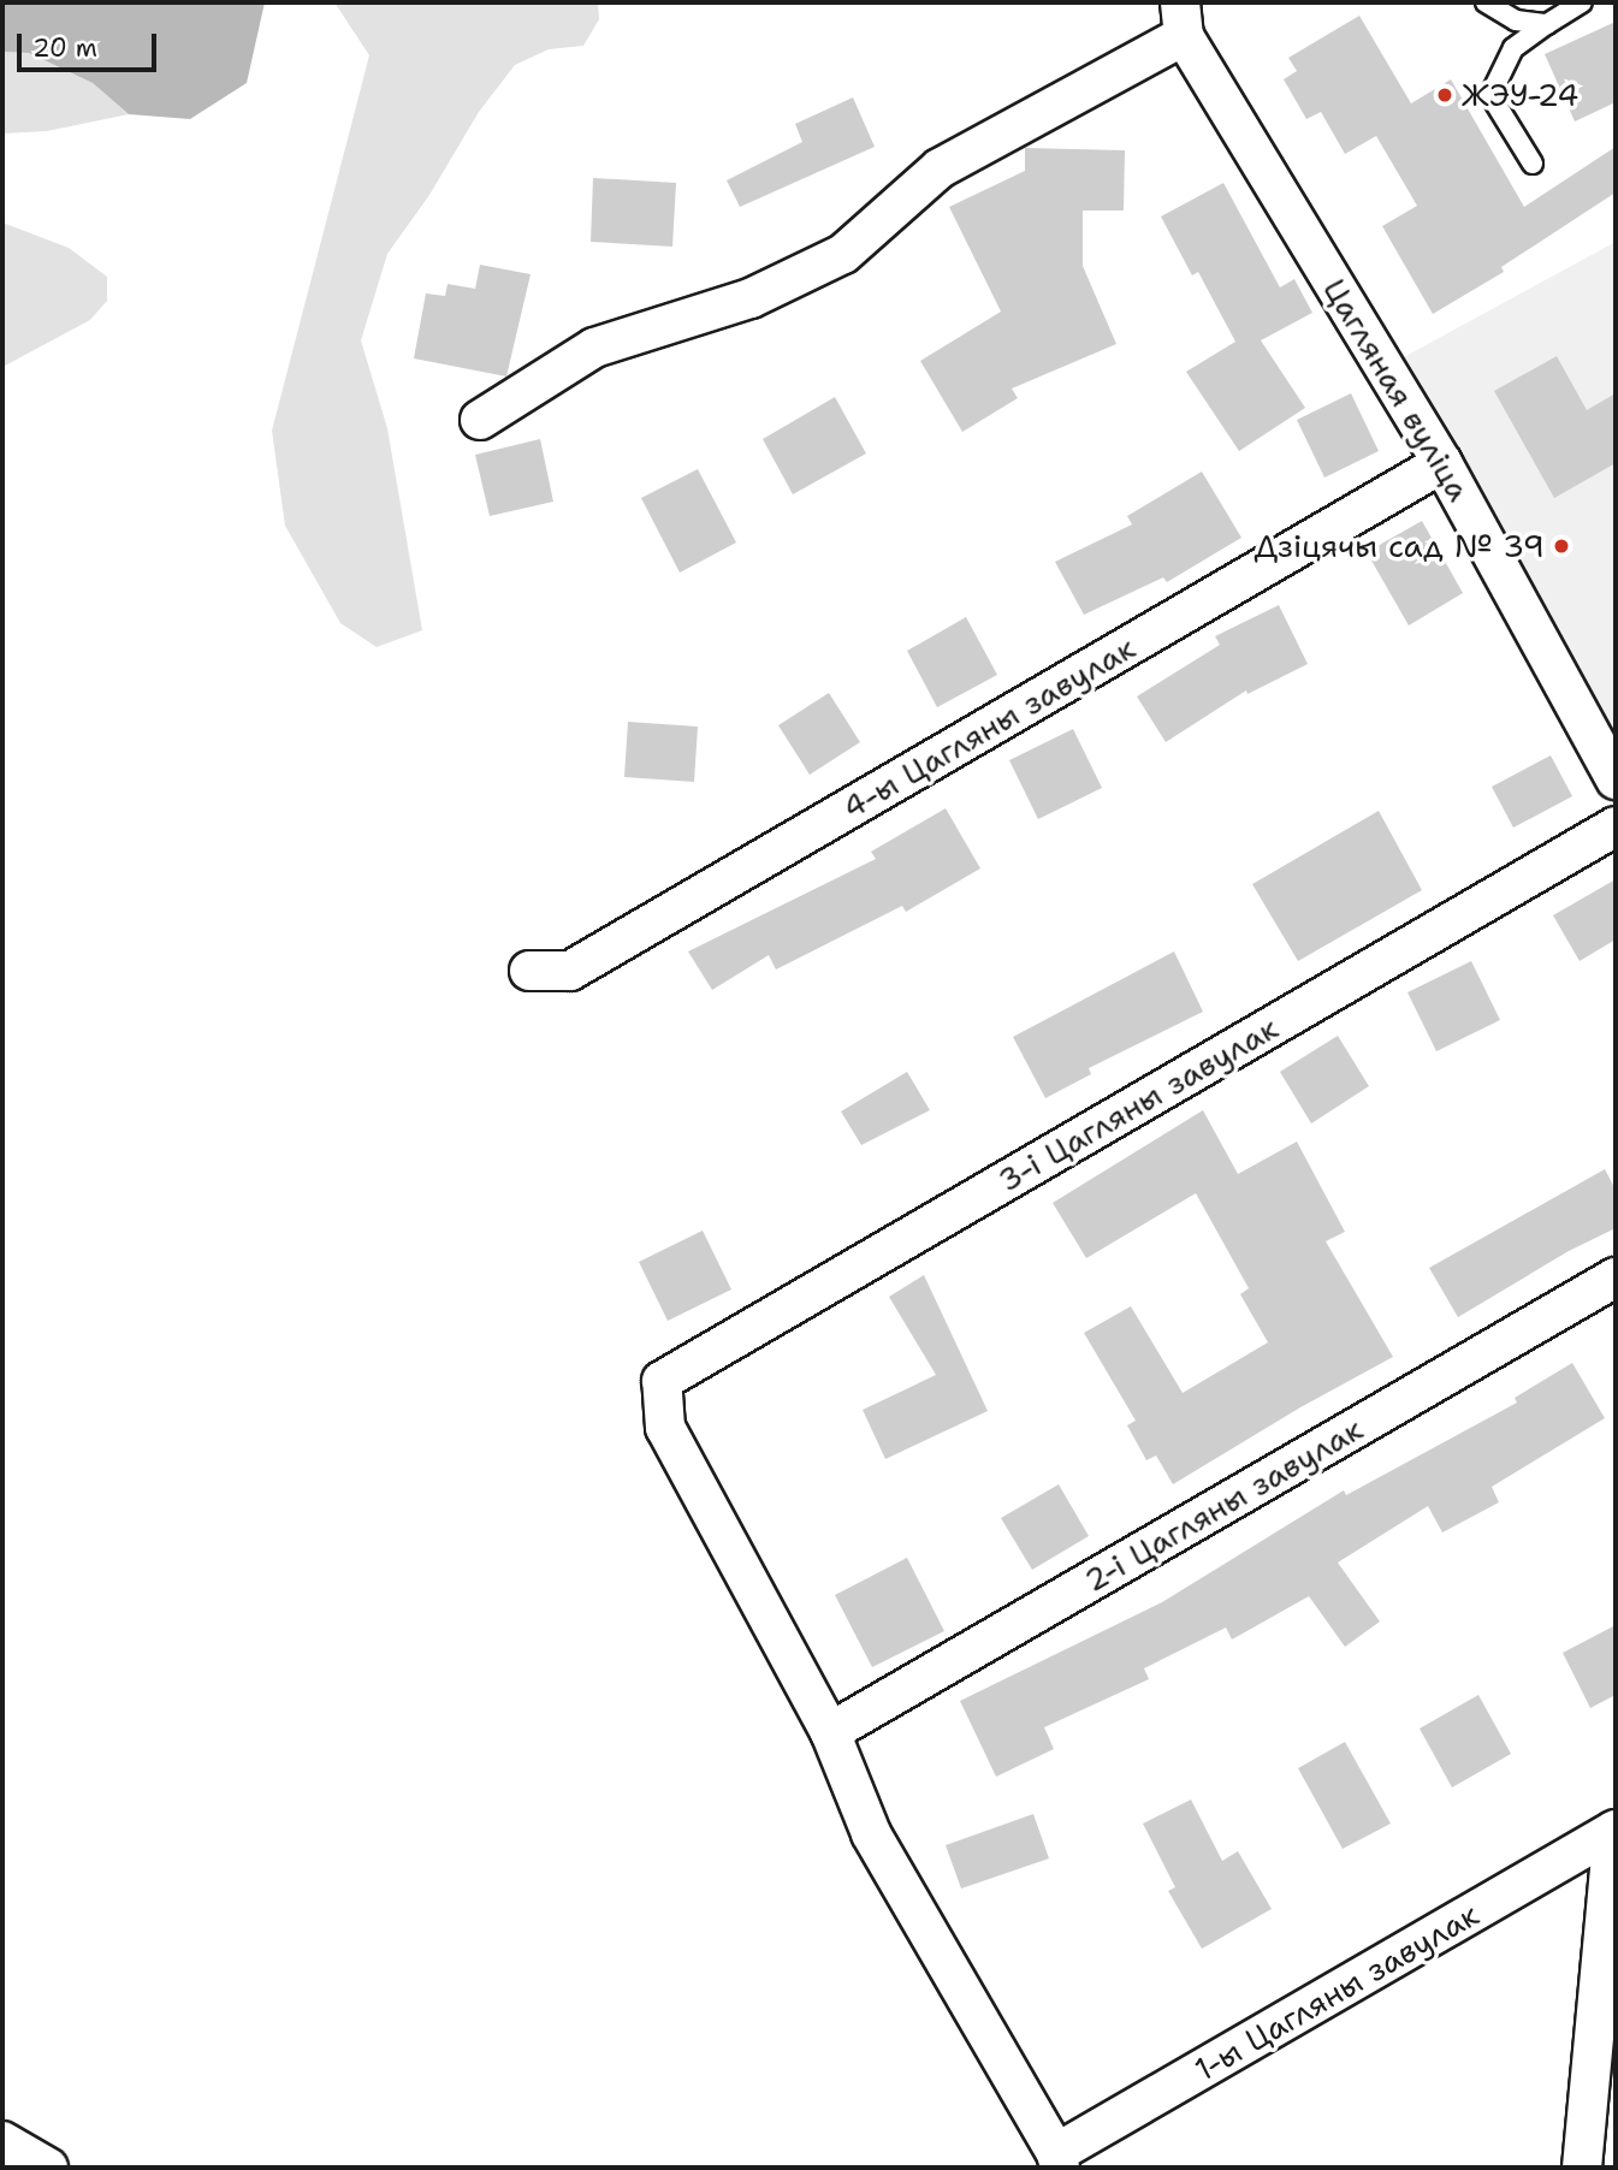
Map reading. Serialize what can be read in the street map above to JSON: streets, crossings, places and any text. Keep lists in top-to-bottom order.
{
  "streets": {
    "street": [
      "Цагляная вуліца",
      "4-ы Цагляны завулак",
      "3-і Цагляны завулак",
      "2-і Цагляны завулак",
      "1-ы Цагляны завулак"
    ]
  },
  "crossings": [
    ["Цагляная вуліца", "4-ы Цагляны завулак"],
    ["3-і Цагляны завулак", "2-і Цагляны завулак"]
  ],
  "places": ["ЖЭУ-24", "Дзіцячы сад № 39"],
  "scale_bar": "20 m"
}
